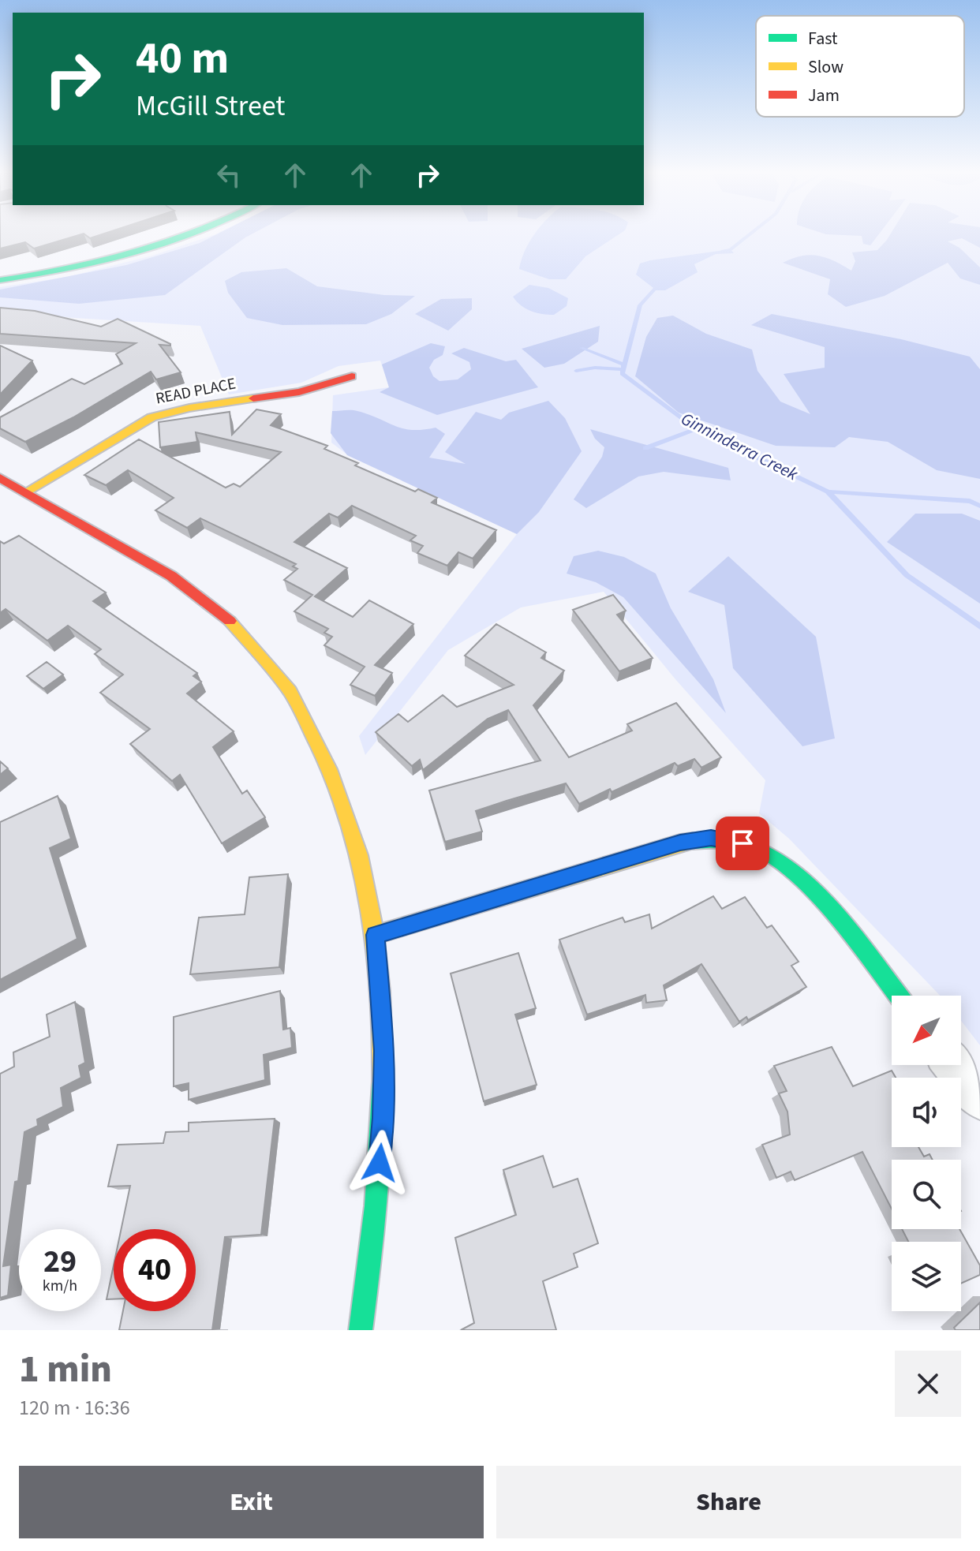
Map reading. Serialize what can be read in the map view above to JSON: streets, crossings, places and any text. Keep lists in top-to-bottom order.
{
  "streets": {
    "street": ["READ PLACE"]
  },
  "water": ["Ginninderra Creek"],
  "legend": ["Fast", "Slow", "Jam"],
  "north": "bottom left",
  "page": {
    "turn": ["40 m", "McGill Street"],
    "speed": "29 km/h",
    "limit": "40",
    "heading": ["1 min", "120 m · 16:36"],
    "buttons": ["Exit", "Share"]
  }
}
